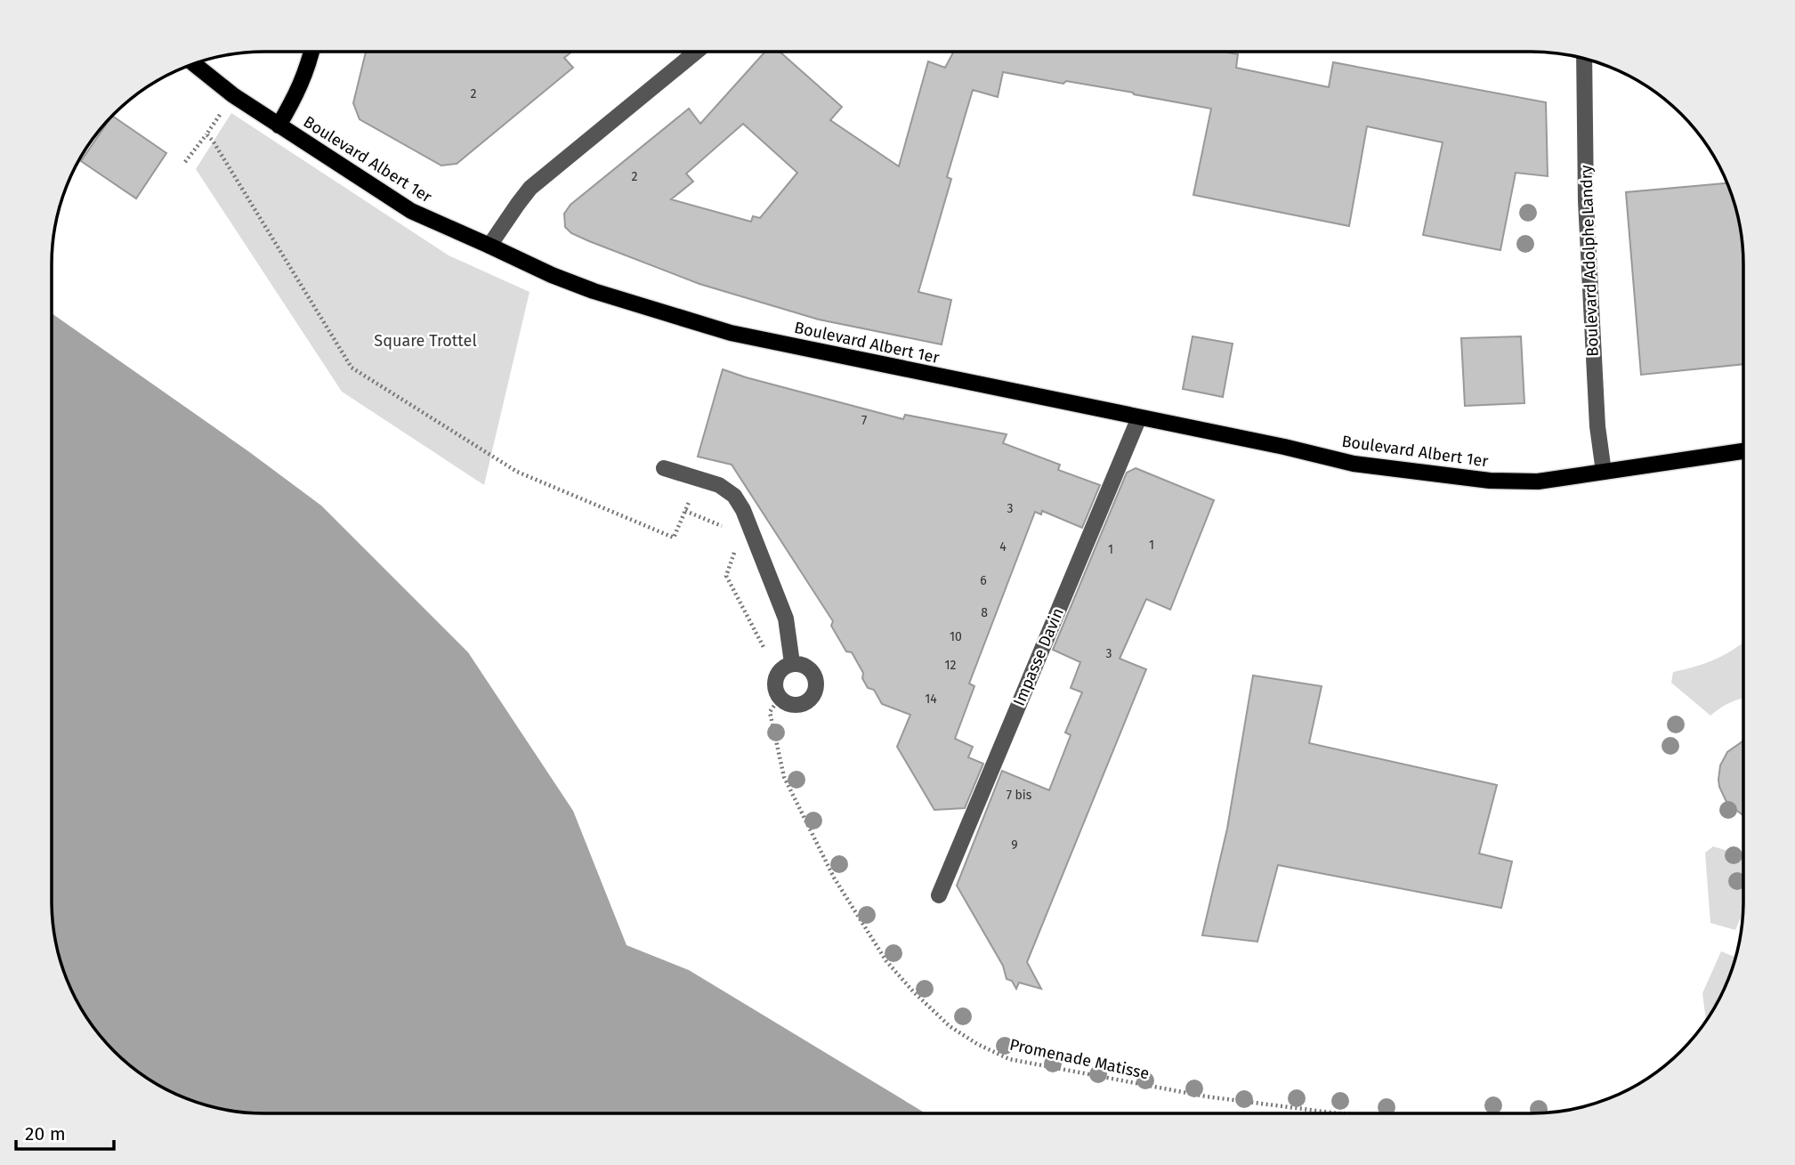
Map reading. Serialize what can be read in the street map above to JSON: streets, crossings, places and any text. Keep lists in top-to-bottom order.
{
  "streets": {
    "main road": ["Boulevard Albert 1er"],
    "street": ["Boulevard Adolphe Landry", "Impasse Davin"],
    "path": ["Promenade Matisse"]
  },
  "crossings": [
    ["Boulevard Albert 1er", "Boulevard Adolphe Landry"],
    ["Boulevard Albert 1er", "Impasse Davin"]
  ],
  "parks": ["Square Trottel"],
  "house_numbers": [
    "2",
    "2",
    "7",
    "3",
    "1",
    "4",
    "1",
    "6",
    "8",
    "10",
    "3",
    "12",
    "14",
    "7 bis",
    "9"
  ],
  "scale_bar": "20 m"
}
